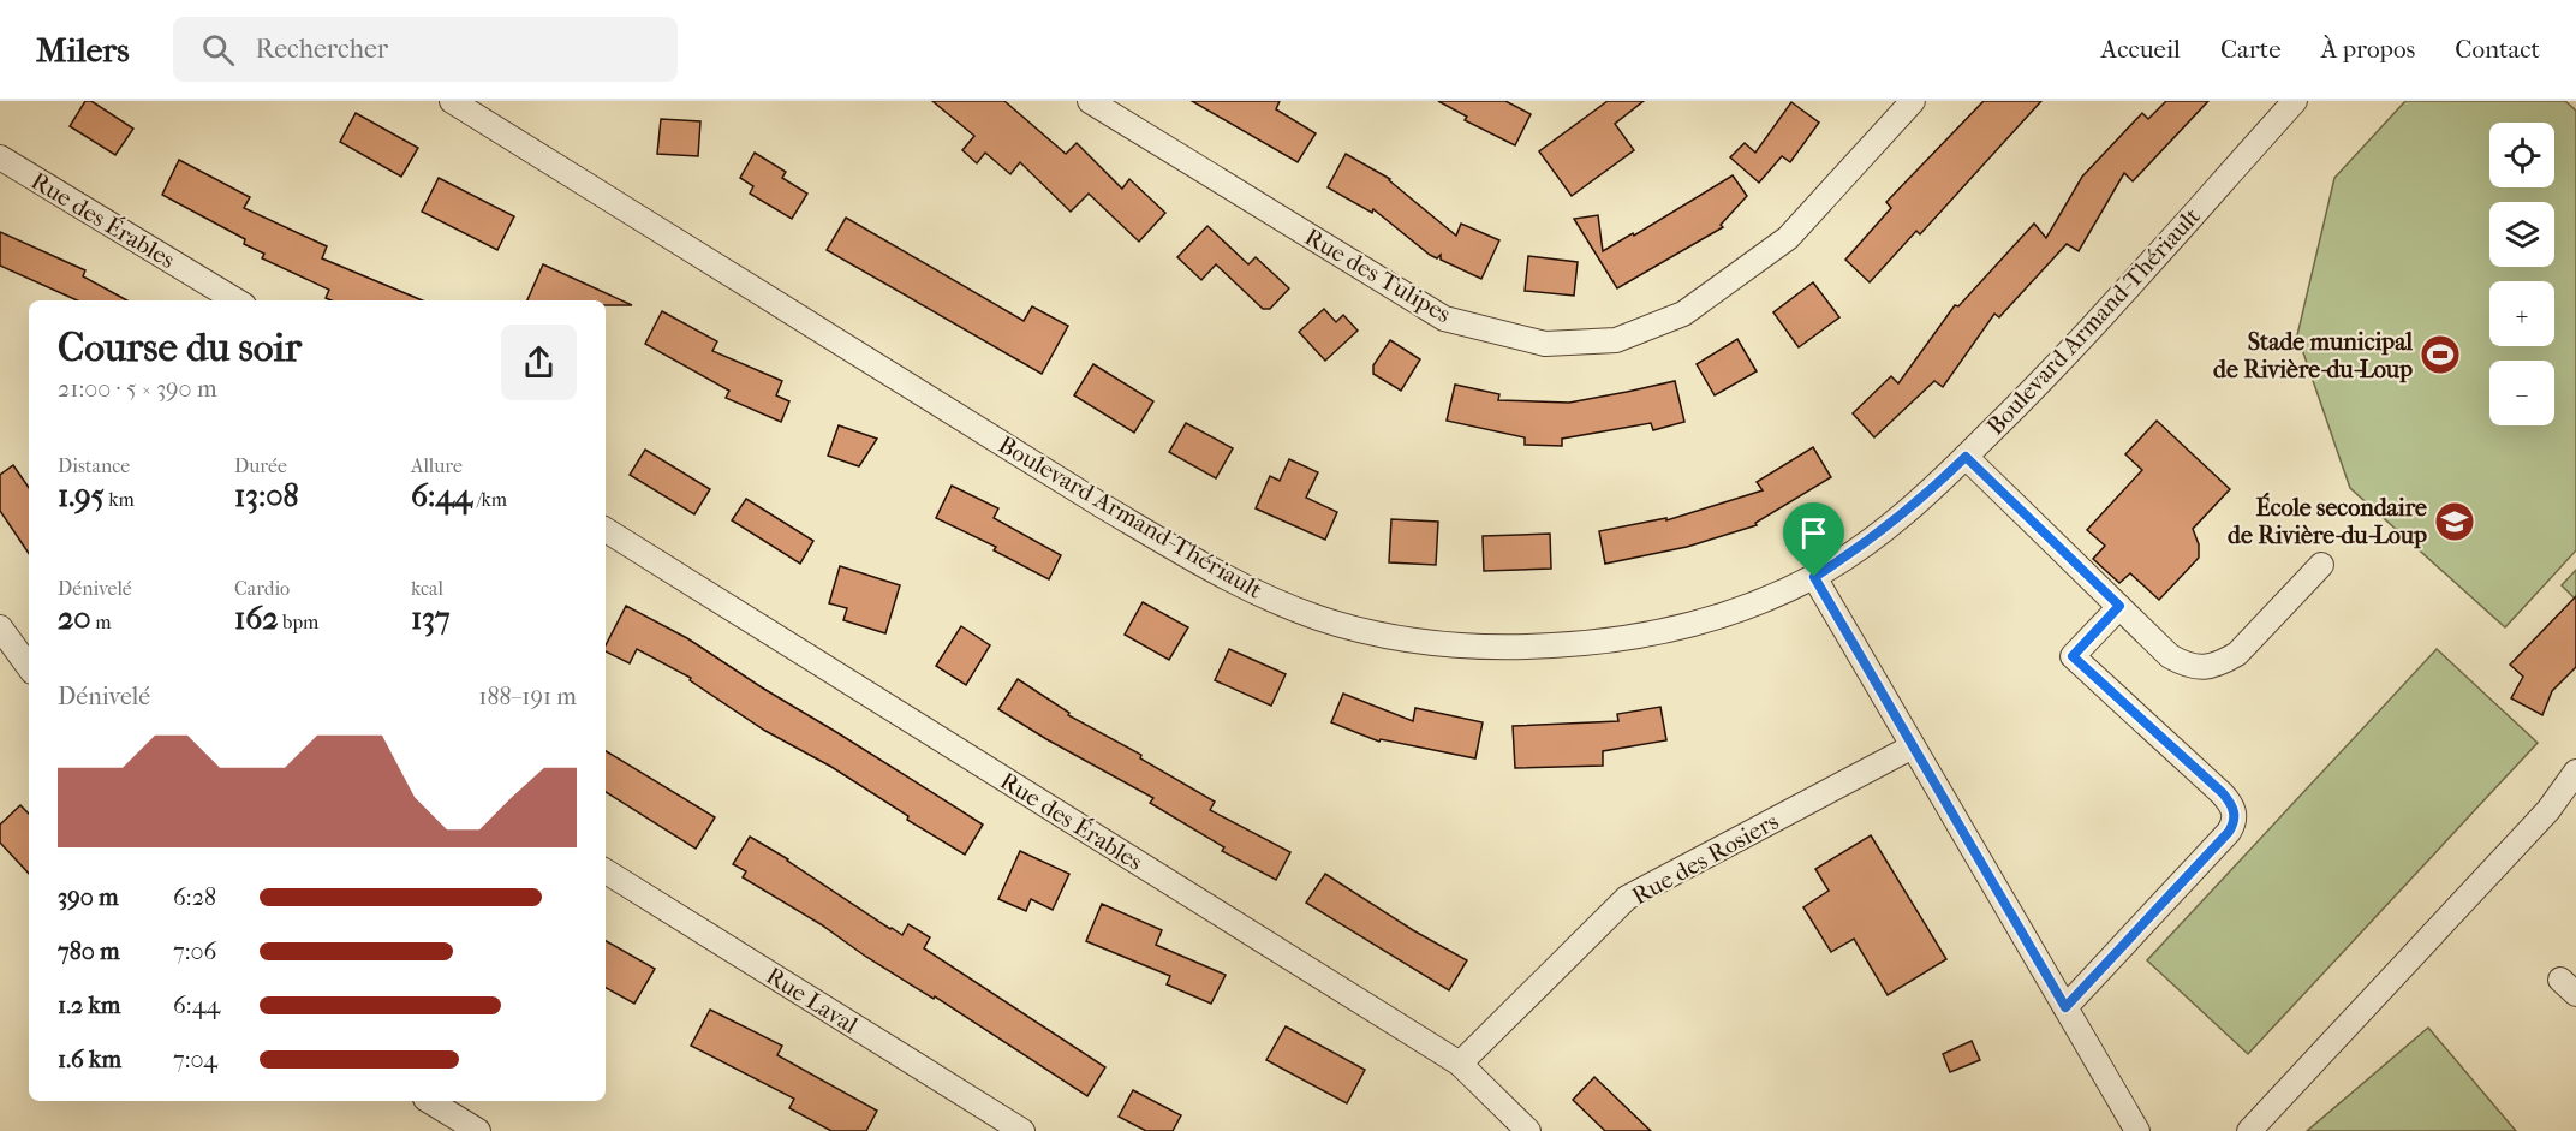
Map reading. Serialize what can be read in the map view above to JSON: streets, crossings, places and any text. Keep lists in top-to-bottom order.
{
  "streets": {
    "street": [
      "Rue des Érables",
      "Rue des Tulipes",
      "Boulevard Armand-Thériault",
      "Rue des Rosiers",
      "Rue Laval"
    ]
  },
  "crossings": [
    ["Rue des Érables", "Rue des Rosiers"]
  ],
  "places": {
    "sports": ["Stade municipal de Rivière-du-Loup"],
    "school or university": ["École secondaire de Rivière-du-Loup"]
  },
  "page": {
    "header": "Milers",
    "search": "Rechercher",
    "nav": [
      "Accueil",
      "Carte",
      "À propos",
      "Contact"
    ],
    "map_buttons": ["+", "−"],
    "heading": ["Course du soir", "21:00 · 5 × 390 m"],
    "stats": [
      ["Distance", "1.95 km"],
      ["Durée", "13:08"],
      ["Allure", "6:44 /km"],
      ["Dénivelé", "20 m"],
      ["Cardio", "162 bpm"],
      ["kcal", "137"]
    ],
    "chart": ["Dénivelé", "188–191 m"],
    "list": [
      {
        "name": "390 m",
        "note": "6:28"
      },
      {
        "name": "780 m",
        "note": "7:06"
      },
      {
        "name": "1.2 km",
        "note": "6:44"
      },
      {
        "name": "1.6 km",
        "note": "7:04"
      }
    ]
  }
}
